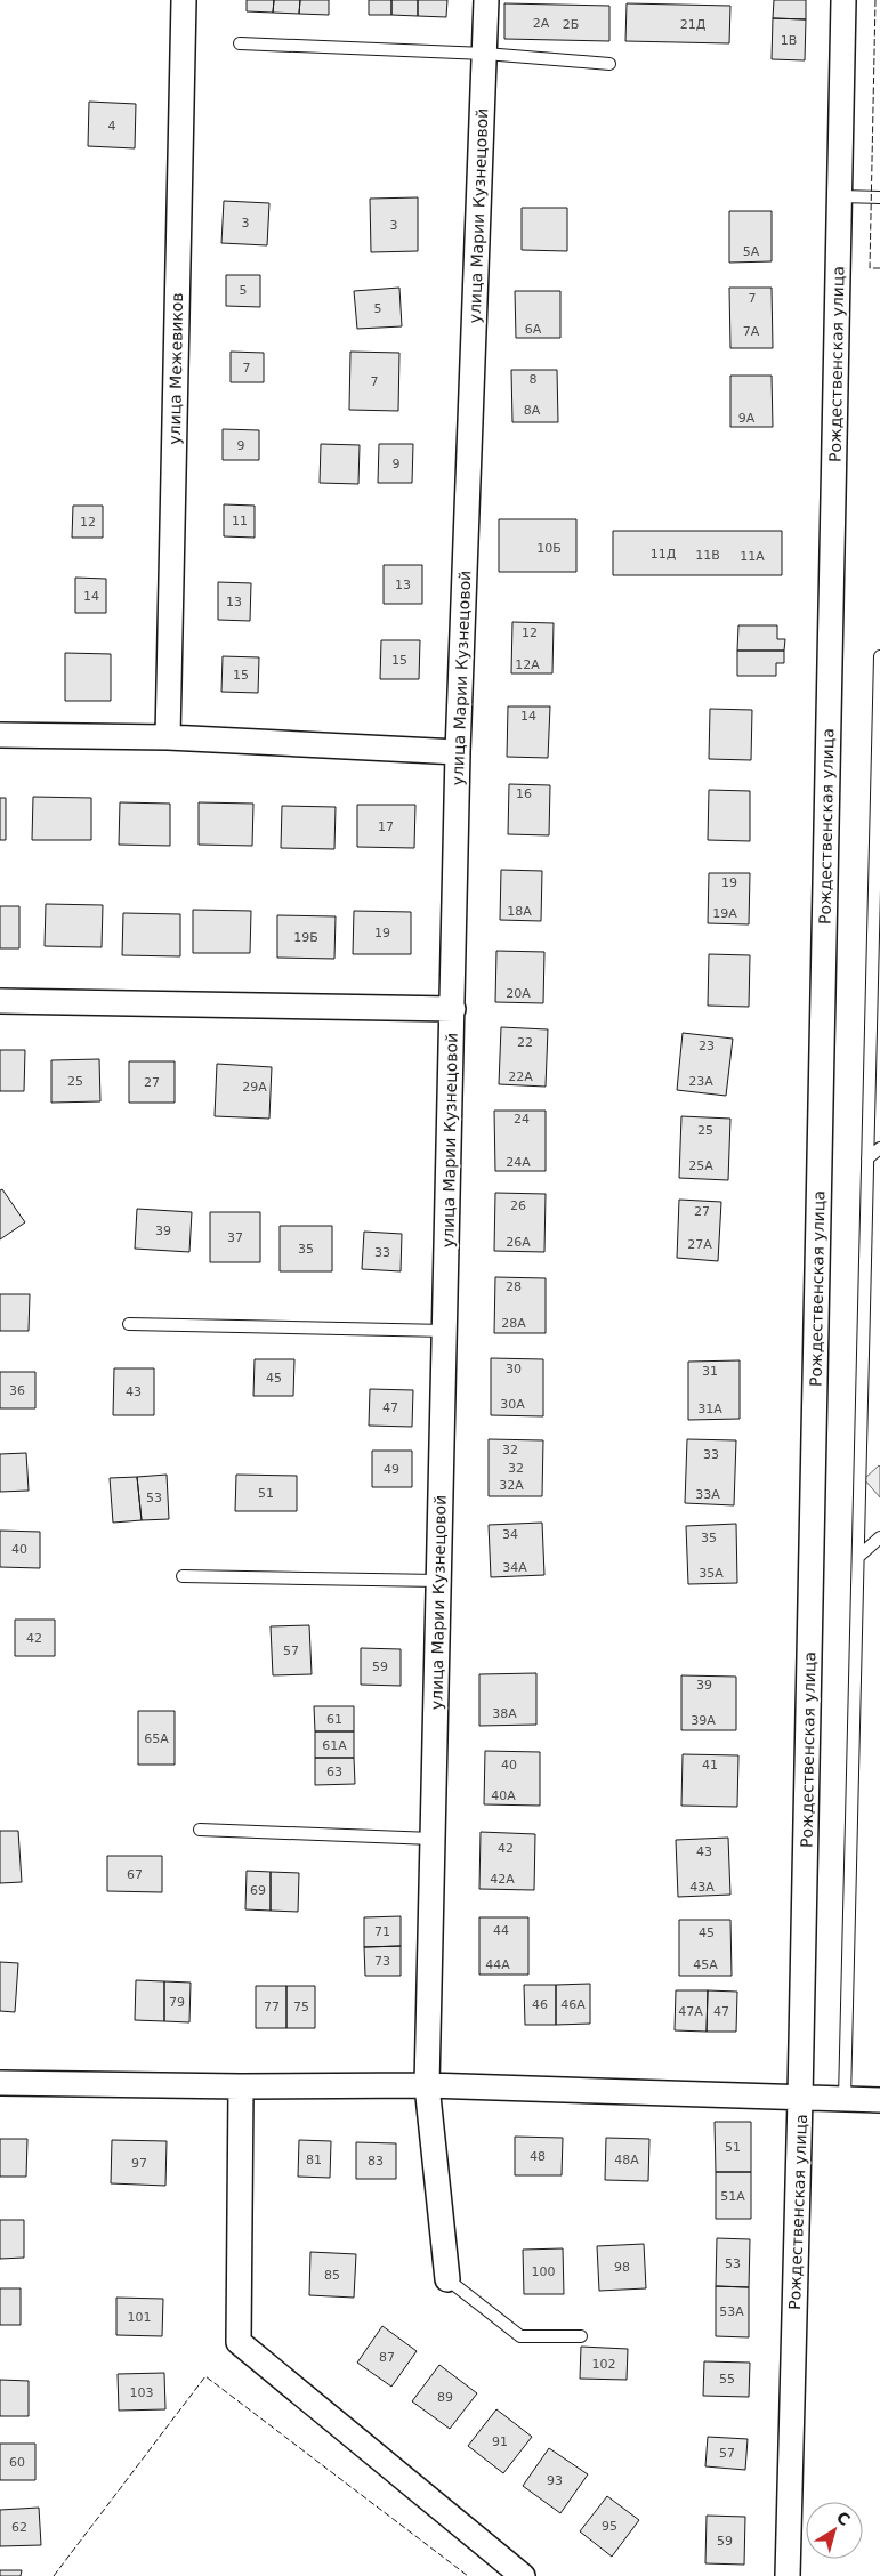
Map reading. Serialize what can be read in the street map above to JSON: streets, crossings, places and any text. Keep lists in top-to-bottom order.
{
  "streets": {
    "street": ["улица Марии Кузнецовой", "Рождественская улица", "улица Межевиков"]
  },
  "house_numbers": [
    "2А",
    "2Б",
    "21Д",
    "1В",
    "4",
    "3",
    "3",
    "5А",
    "5",
    "7",
    "5",
    "6А",
    "7А",
    "7",
    "8",
    "7",
    "8А",
    "9А",
    "9",
    "9",
    "11",
    "12",
    "10Б",
    "11Д",
    "11В",
    "11А",
    "13",
    "14",
    "13",
    "12",
    "15",
    "12А",
    "15",
    "14",
    "16",
    "17",
    "19",
    "18А",
    "19А",
    "19",
    "19Б",
    "20А",
    "22",
    "23",
    "22А",
    "25",
    "23А",
    "27",
    "29А",
    "24",
    "25",
    "24А",
    "25А",
    "26",
    "27",
    "39",
    "37",
    "26А",
    "27А",
    "35",
    "33",
    "28",
    "28А",
    "30",
    "31",
    "45",
    "36",
    "43",
    "30А",
    "47",
    "31А",
    "32",
    "33",
    "32",
    "49",
    "32А",
    "51",
    "33А",
    "53",
    "34",
    "35",
    "40",
    "34А",
    "35А",
    "42",
    "57",
    "59",
    "39",
    "38А",
    "61",
    "39А",
    "65А",
    "61А",
    "40",
    "41",
    "63",
    "40А",
    "42",
    "43",
    "67",
    "42А",
    "43А",
    "69",
    "44",
    "71",
    "45",
    "73",
    "44А",
    "45А",
    "79",
    "46",
    "46А",
    "77",
    "75",
    "47А",
    "47",
    "51",
    "48",
    "81",
    "48А",
    "83",
    "97",
    "51А",
    "53",
    "98",
    "100",
    "85",
    "53А",
    "101",
    "87",
    "102",
    "55",
    "103",
    "89",
    "91",
    "57",
    "60",
    "93",
    "95",
    "62",
    "59"
  ],
  "north": "top right"
}
